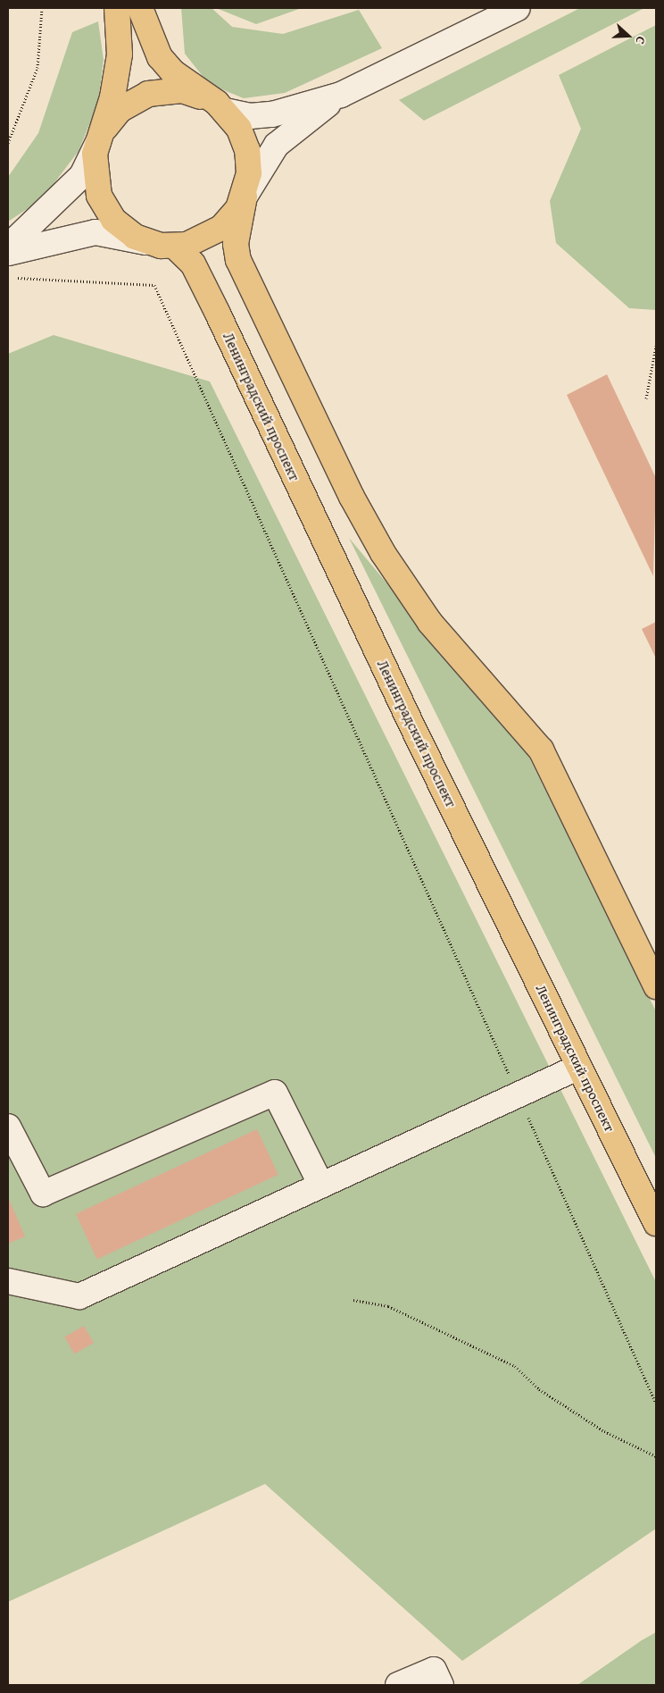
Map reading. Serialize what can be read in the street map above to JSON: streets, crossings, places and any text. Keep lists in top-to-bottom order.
{
  "streets": {
    "main road": ["Ленинградский проспект"]
  },
  "north": "right"
}
